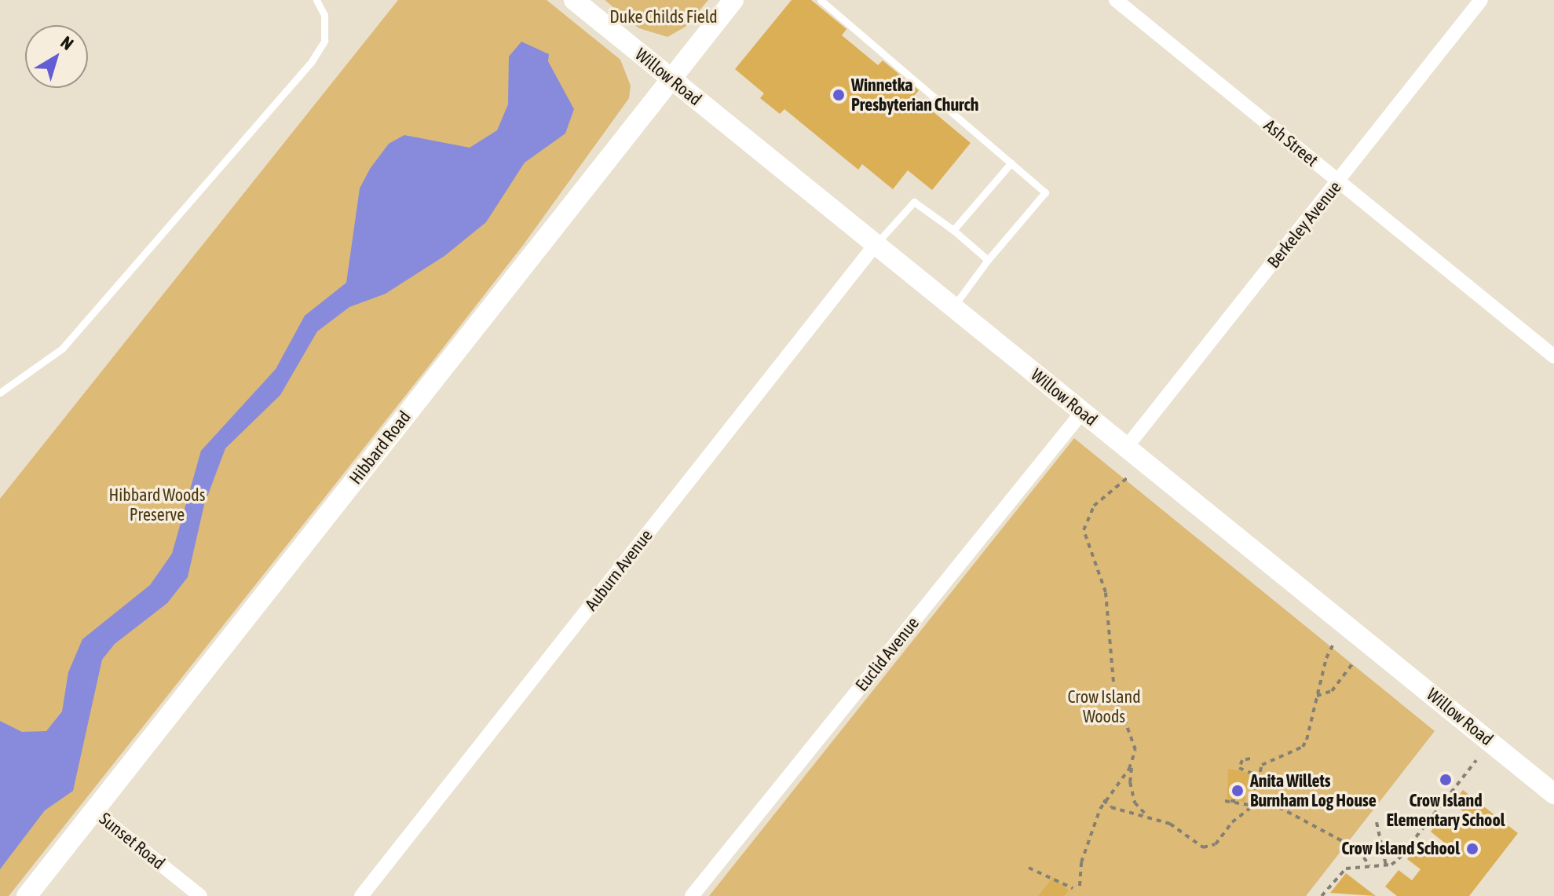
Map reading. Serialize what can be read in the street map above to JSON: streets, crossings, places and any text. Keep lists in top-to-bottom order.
{
  "streets": {
    "main road": ["Willow Road", "Hibbard Road"],
    "street": [
      "Ash Street",
      "Berkeley Avenue",
      "Auburn Avenue",
      "Euclid Avenue",
      "Sunset Road"
    ]
  },
  "crossings": [
    ["Willow Road", "Berkeley Avenue"],
    ["Willow Road", "Hibbard Road"],
    ["Willow Road", "Auburn Avenue"],
    ["Willow Road", "Euclid Avenue"],
    ["Ash Street", "Berkeley Avenue"],
    ["Hibbard Road", "Sunset Road"]
  ],
  "parks": ["Duke Childs Field", "Hibbard Woods Preserve", "Crow Island Woods"],
  "places": [
    "Winnetka Presbyterian Church",
    "Crow Island Elementary School",
    "Anita Willets Burnham Log House",
    "Crow Island School"
  ],
  "north": "top right"
}
